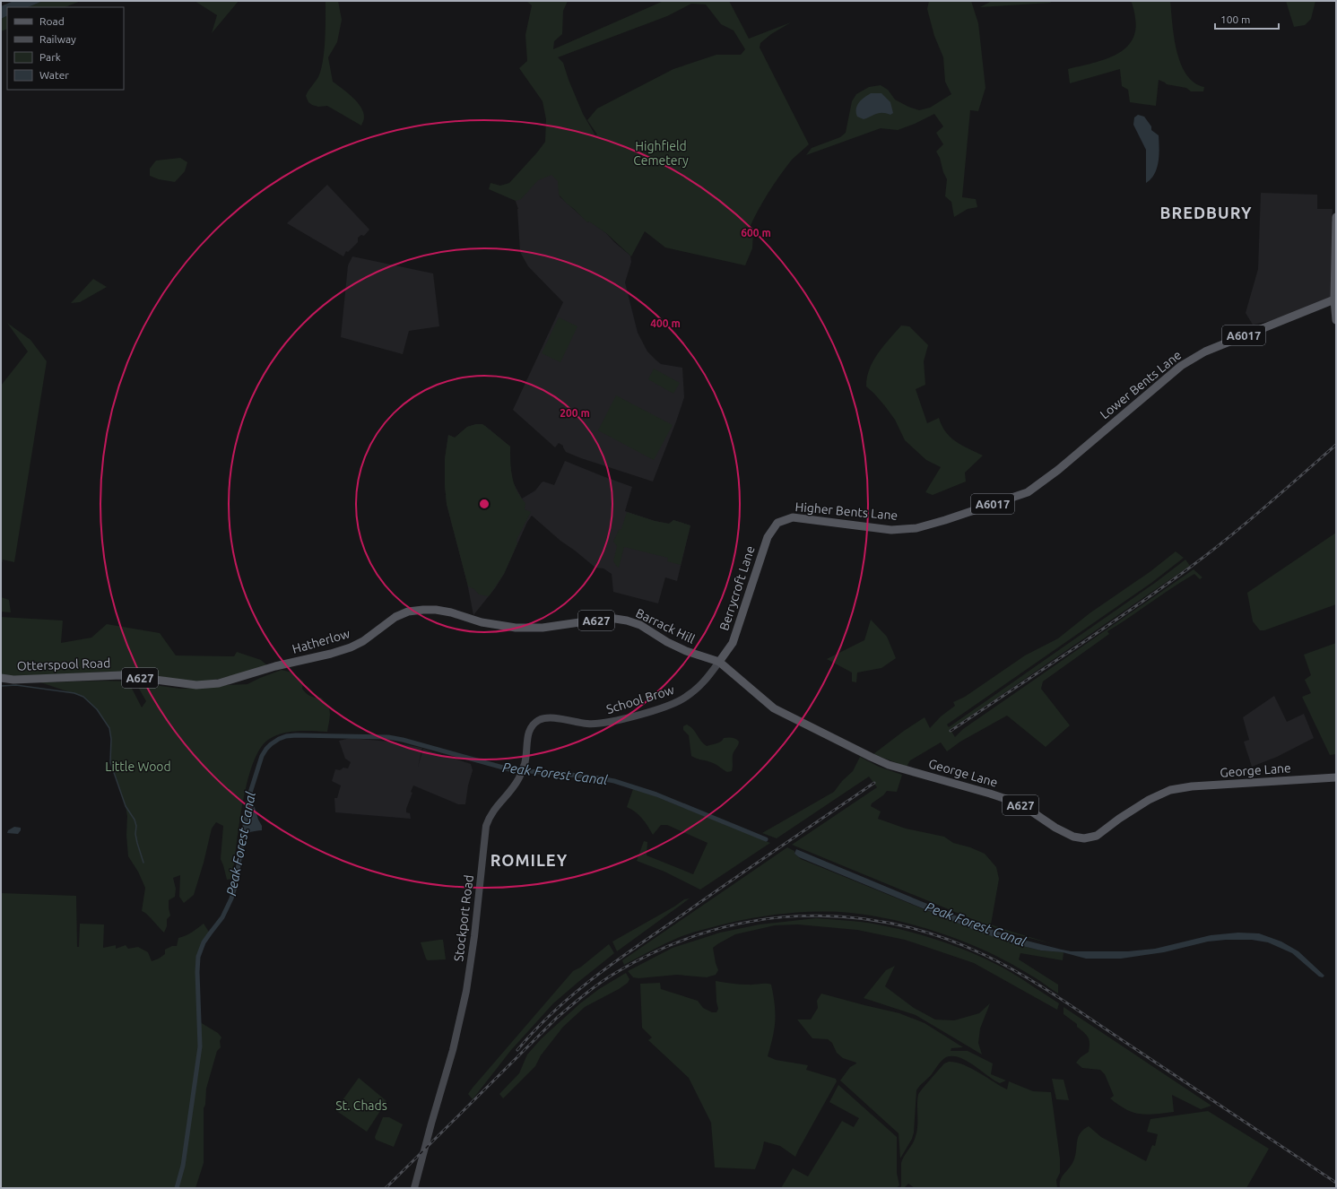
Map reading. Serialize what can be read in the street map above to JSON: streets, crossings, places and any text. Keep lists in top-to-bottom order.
{
  "streets": {
    "main road": [
      "A6017",
      "Lower Bents Lane",
      "Higher Bents Lane",
      "Berrycroft Lane",
      "A627",
      "Barrack Hill",
      "Hatherlow",
      "Otterspool Road",
      "School Brow",
      "George Lane",
      "Stockport Road"
    ]
  },
  "crossings": [
    ["Lower Bents Lane", "Higher Bents Lane"],
    ["Higher Bents Lane", "Berrycroft Lane"],
    ["Berrycroft Lane", "Barrack Hill"],
    ["Berrycroft Lane", "School Brow"],
    ["Berrycroft Lane", "George Lane"],
    ["Barrack Hill", "Hatherlow"],
    ["Barrack Hill", "School Brow"],
    ["Barrack Hill", "George Lane"],
    ["Hatherlow", "Otterspool Road"],
    ["School Brow", "George Lane"],
    ["School Brow", "Stockport Road"]
  ],
  "districts": ["BREDBURY", "ROMILEY"],
  "water": ["Peak Forest Canal"],
  "parks": ["Highfield Cemetery", "Little Wood", "St. Chads"],
  "legend": [
    "Road",
    "Railway",
    "Park",
    "Water"
  ],
  "scale_bar": "100 m",
  "rings": ["600 m", "400 m", "200 m"]
}
